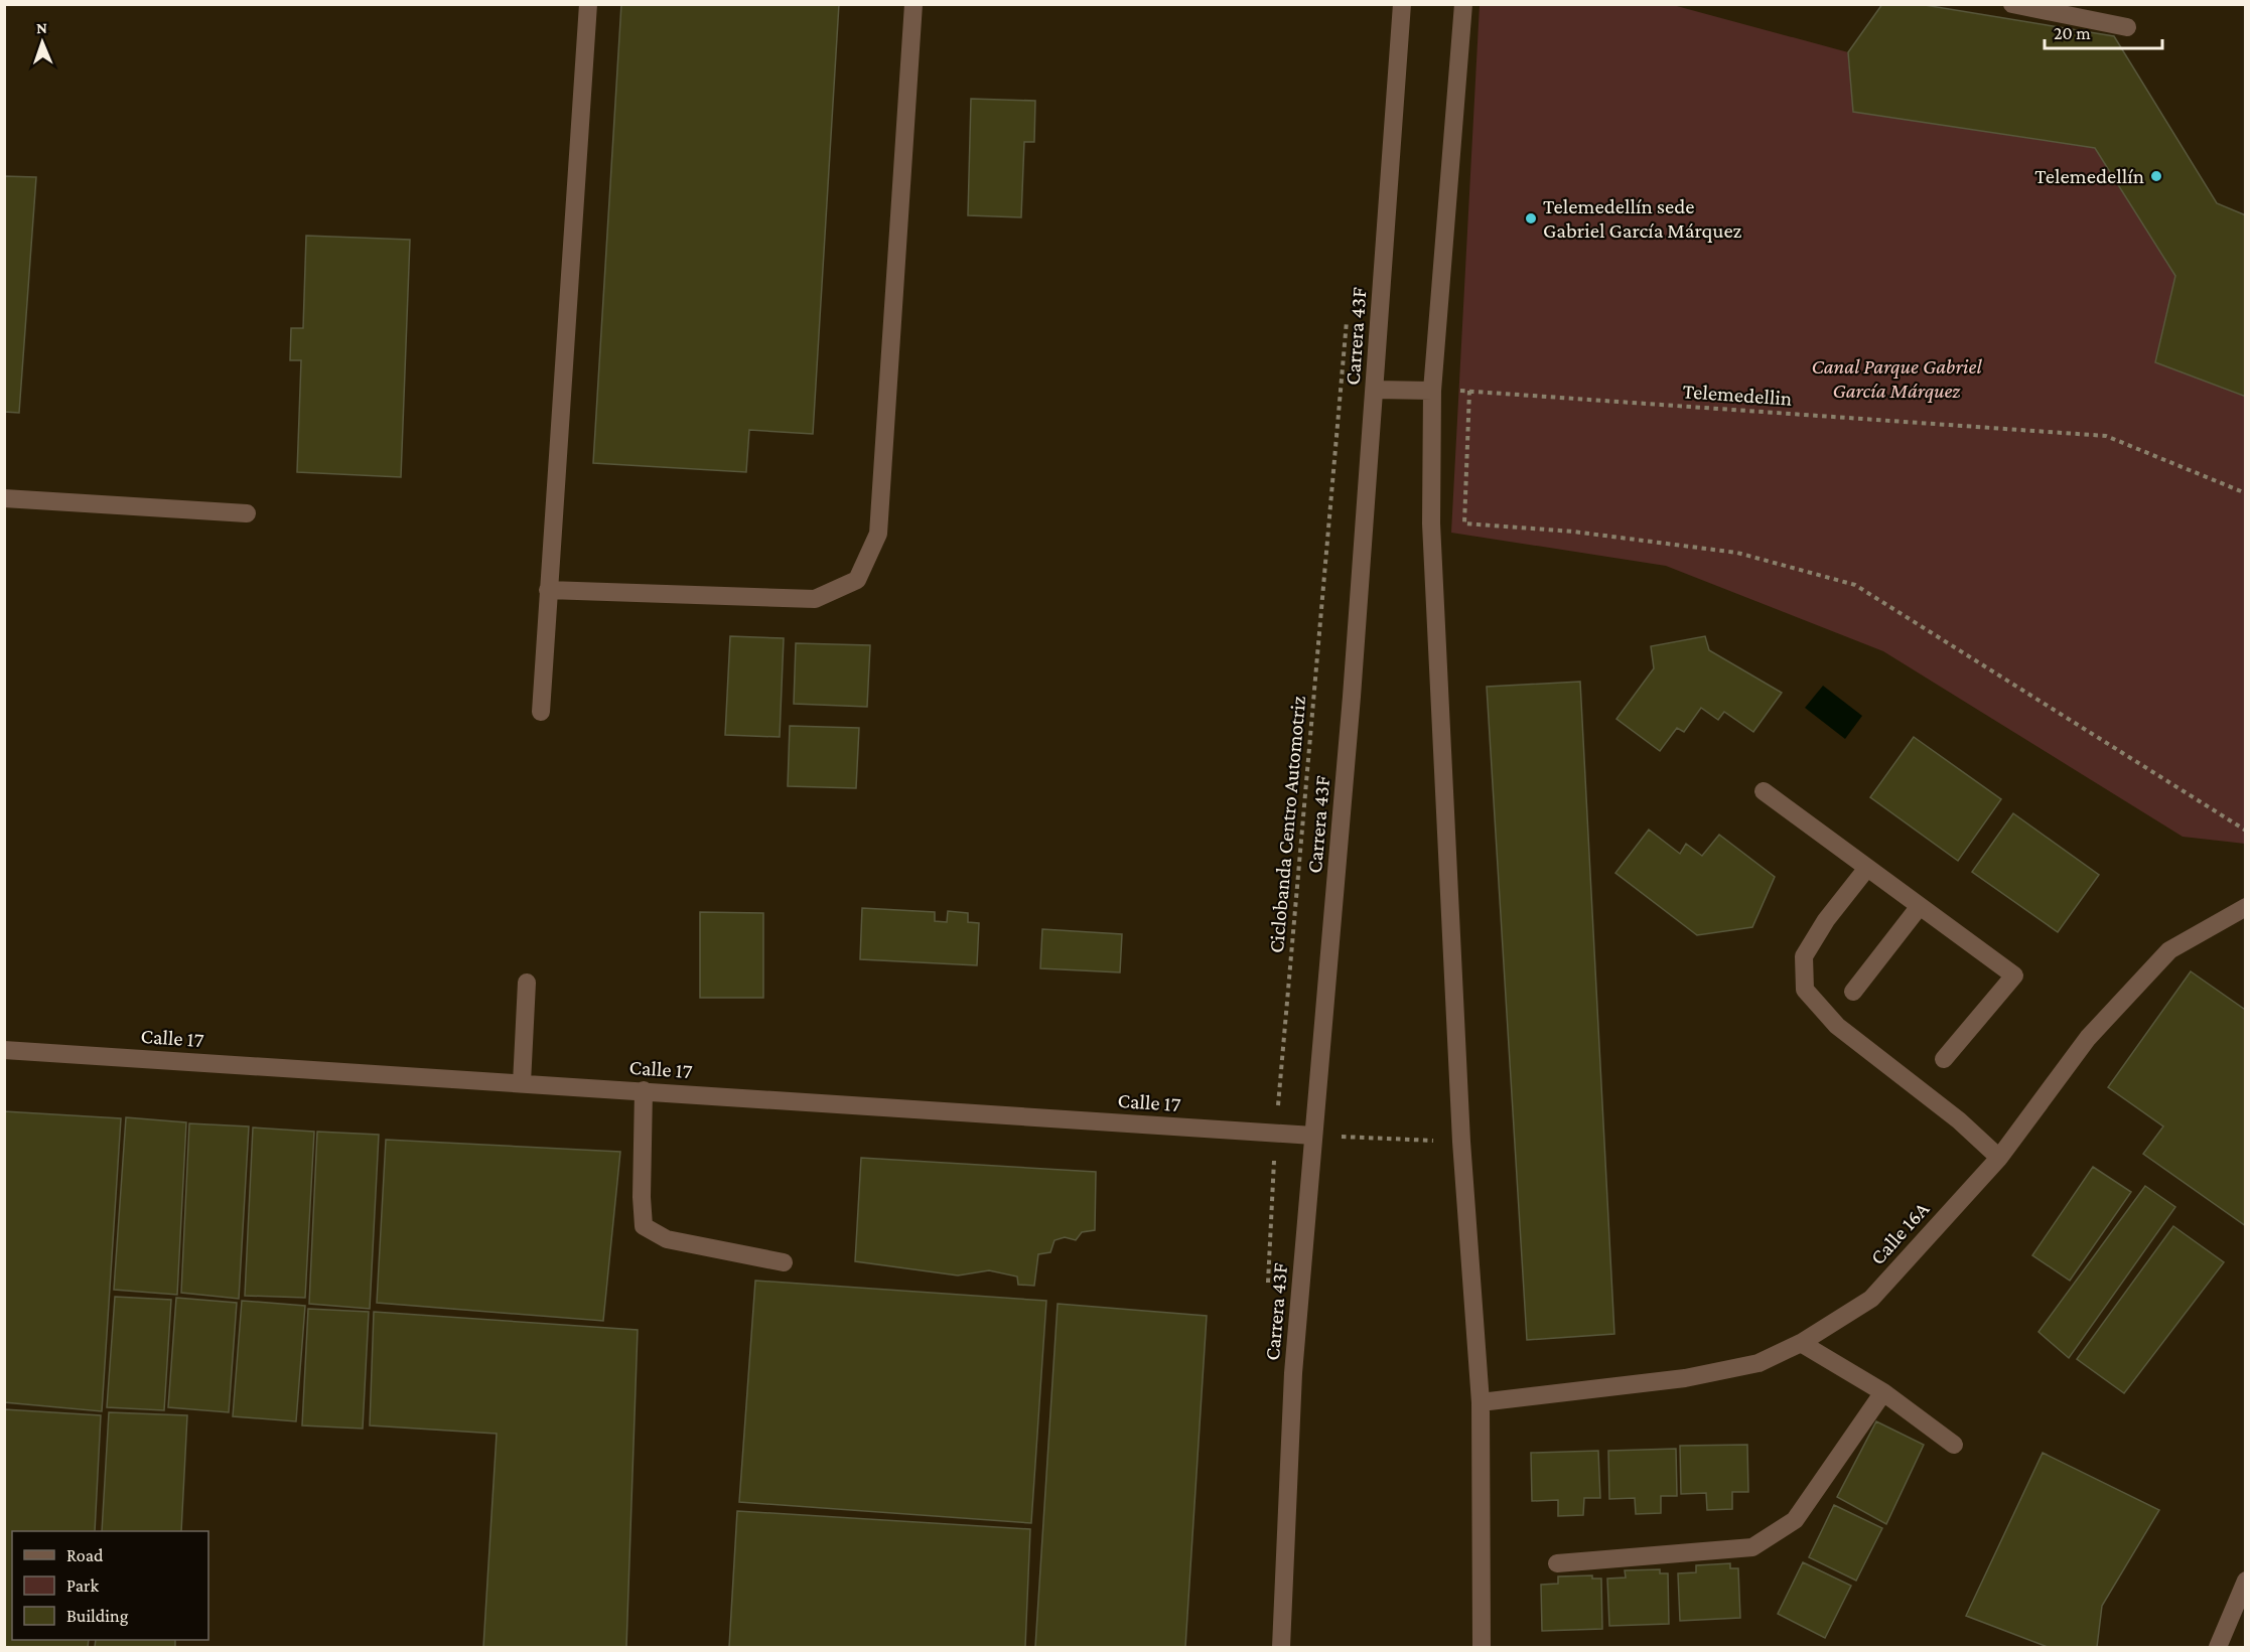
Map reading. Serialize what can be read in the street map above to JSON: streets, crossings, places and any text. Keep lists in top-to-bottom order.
{
  "streets": {
    "street": ["Carrera 43F", "Calle 17", "Calle 16A"],
    "path": ["Telemedellin", "Ciclobanda Centro Automotriz"]
  },
  "crossings": [
    ["Carrera 43F", "Calle 17"],
    ["Ciclobanda Centro Automotriz", "Calle 17"]
  ],
  "parks": ["Canal Parque Gabriel García Márquez"],
  "places": ["Telemedellín", "Telemedellín sede Gabriel García Márquez"],
  "legend": ["Road", "Park", "Building"],
  "scale_bar": "20 m",
  "north": "top"
}
